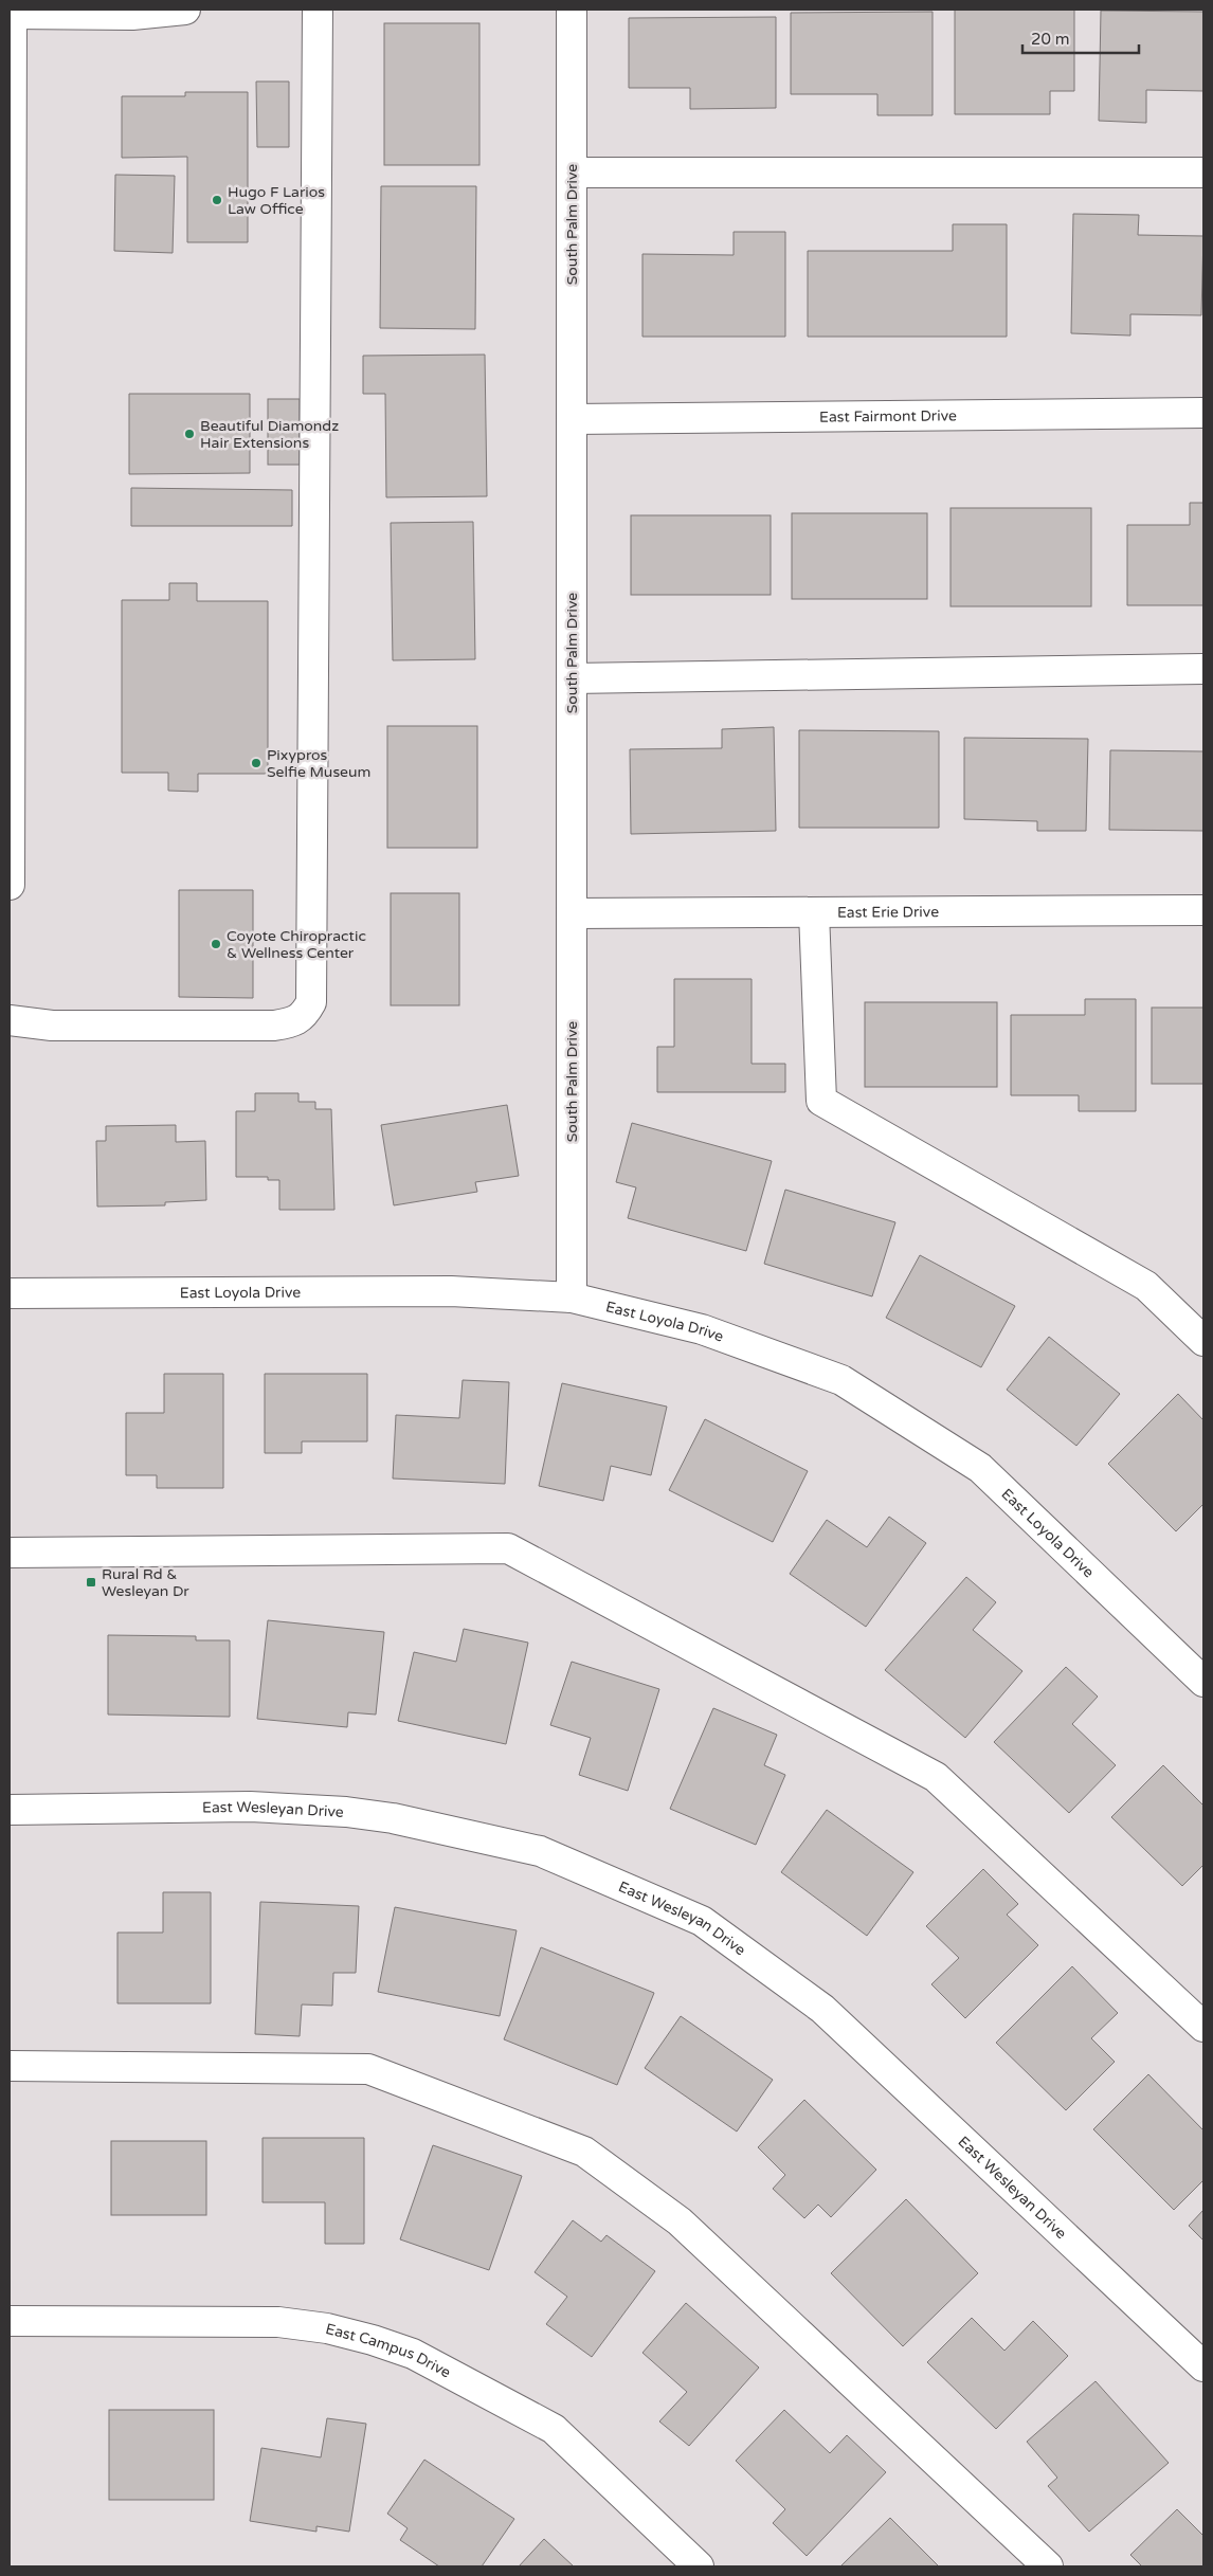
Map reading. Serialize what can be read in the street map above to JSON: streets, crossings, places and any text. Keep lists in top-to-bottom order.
{
  "streets": {
    "street": [
      "South Palm Drive",
      "East Fairmont Drive",
      "East Erie Drive",
      "East Loyola Drive",
      "East Wesleyan Drive",
      "East Campus Drive"
    ]
  },
  "crossings": [
    ["South Palm Drive", "East Fairmont Drive"],
    ["South Palm Drive", "East Erie Drive"],
    ["South Palm Drive", "East Loyola Drive"]
  ],
  "places": {
    "other": [
      "Hugo F Larios Law Office",
      "Beautiful Diamondz Hair Extensions",
      "Pixypros Selfie Museum",
      "Coyote Chiropractic & Wellness Center"
    ],
    "transit": ["Rural Rd & Wesleyan Dr"]
  },
  "scale_bar": "20 m"
}
